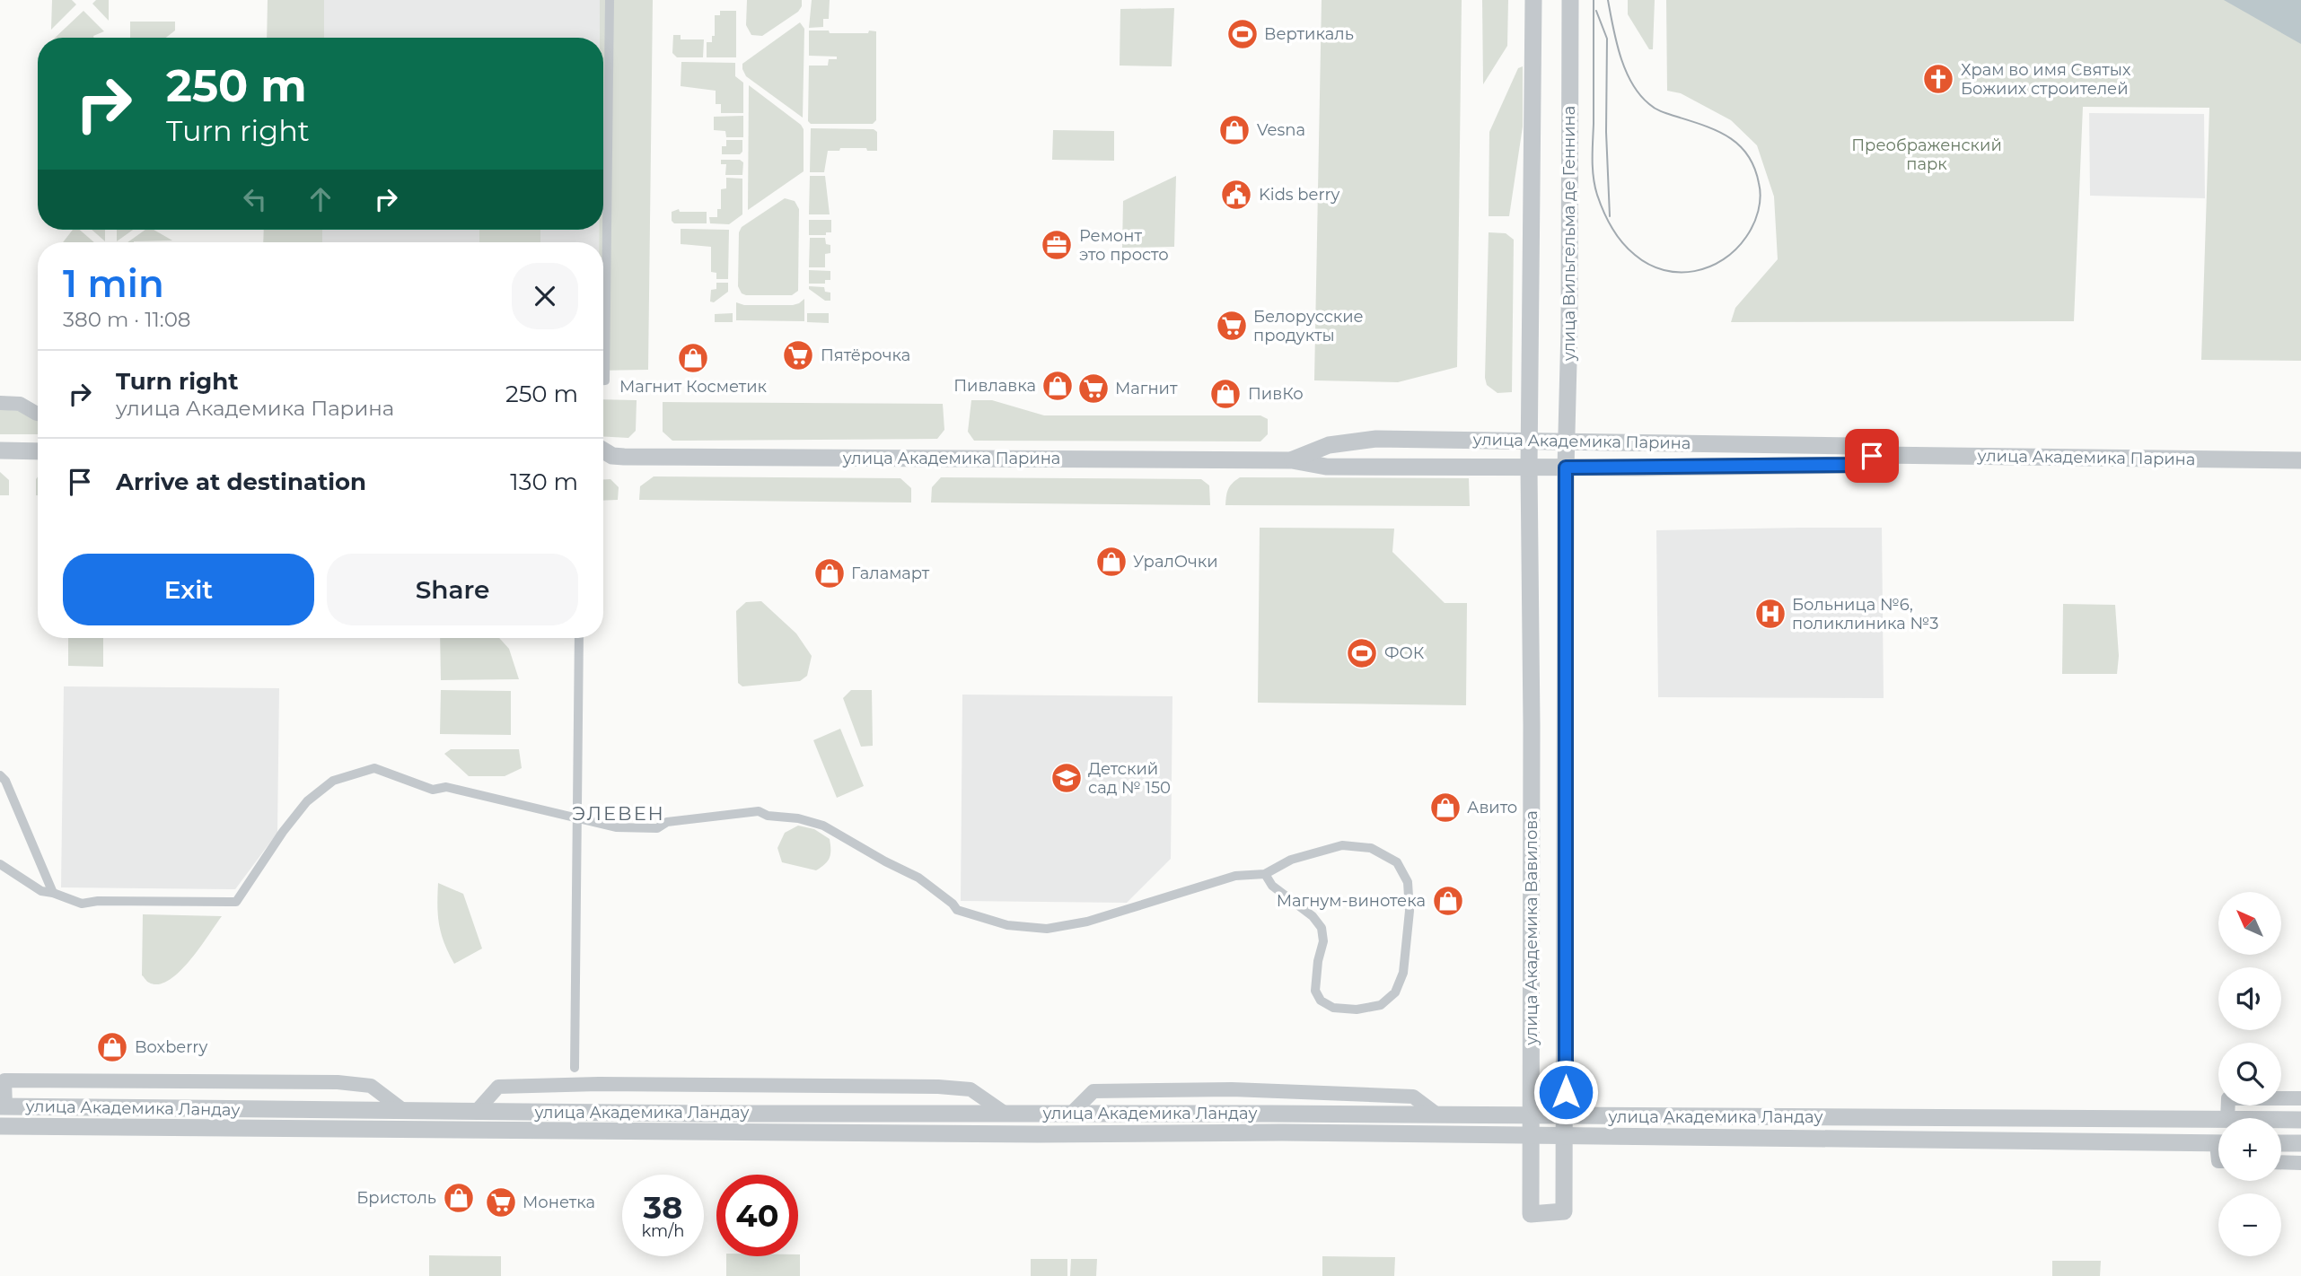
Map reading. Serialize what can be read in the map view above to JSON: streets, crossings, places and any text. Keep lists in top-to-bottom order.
{
  "streets": {
    "street": [
      "улица Вильгельма де Геннина",
      "улица Академика Парина",
      "улица Академика Вавилова",
      "улица Академика Ландау"
    ]
  },
  "crossings": [
    ["улица Вильгельма де Геннина", "улица Академика Парина"],
    ["улица Вильгельма де Геннина", "улица Академика Вавилова"],
    ["улица Академика Парина", "улица Академика Вавилова"],
    ["улица Академика Вавилова", "улица Академика Ландау"]
  ],
  "districts": ["ЭЛЕВЕН"],
  "parks": ["Преображенский парк"],
  "places": {
    "sports": ["Вертикаль", "ФОК"],
    "church": ["Храм во имя Святых Божиих строителей"],
    "shop": [
      "Vesna",
      "Магнит Косметик",
      "Пивлавка",
      "ПивКо",
      "УралОчки",
      "Галамарт",
      "Авито",
      "Магнум-винотека",
      "Boxberry",
      "Бристоль"
    ],
    "public building": ["Kids berry"],
    "office": ["Ремонт это просто"],
    "supermarket": [
      "Белорусские продукты",
      "Пятёрочка",
      "Магнит",
      "Монетка"
    ],
    "hospital": ["Больница №6, поликлиника №3"],
    "school or university": ["Детский сад № 150"]
  },
  "north": "top left",
  "page": {
    "turn": ["250 m", "Turn right"],
    "heading": ["1 min", "380 m · 11:08"],
    "list": [
      {
        "name": "Turn right",
        "note": "улица Академика Парина",
        "value": "250 m"
      },
      {
        "name": "Arrive at destination",
        "value": "130 m"
      }
    ],
    "buttons": ["Exit", "Share"],
    "map_buttons": ["+", "−"],
    "speed": "38 km/h",
    "limit": "40"
  }
}
